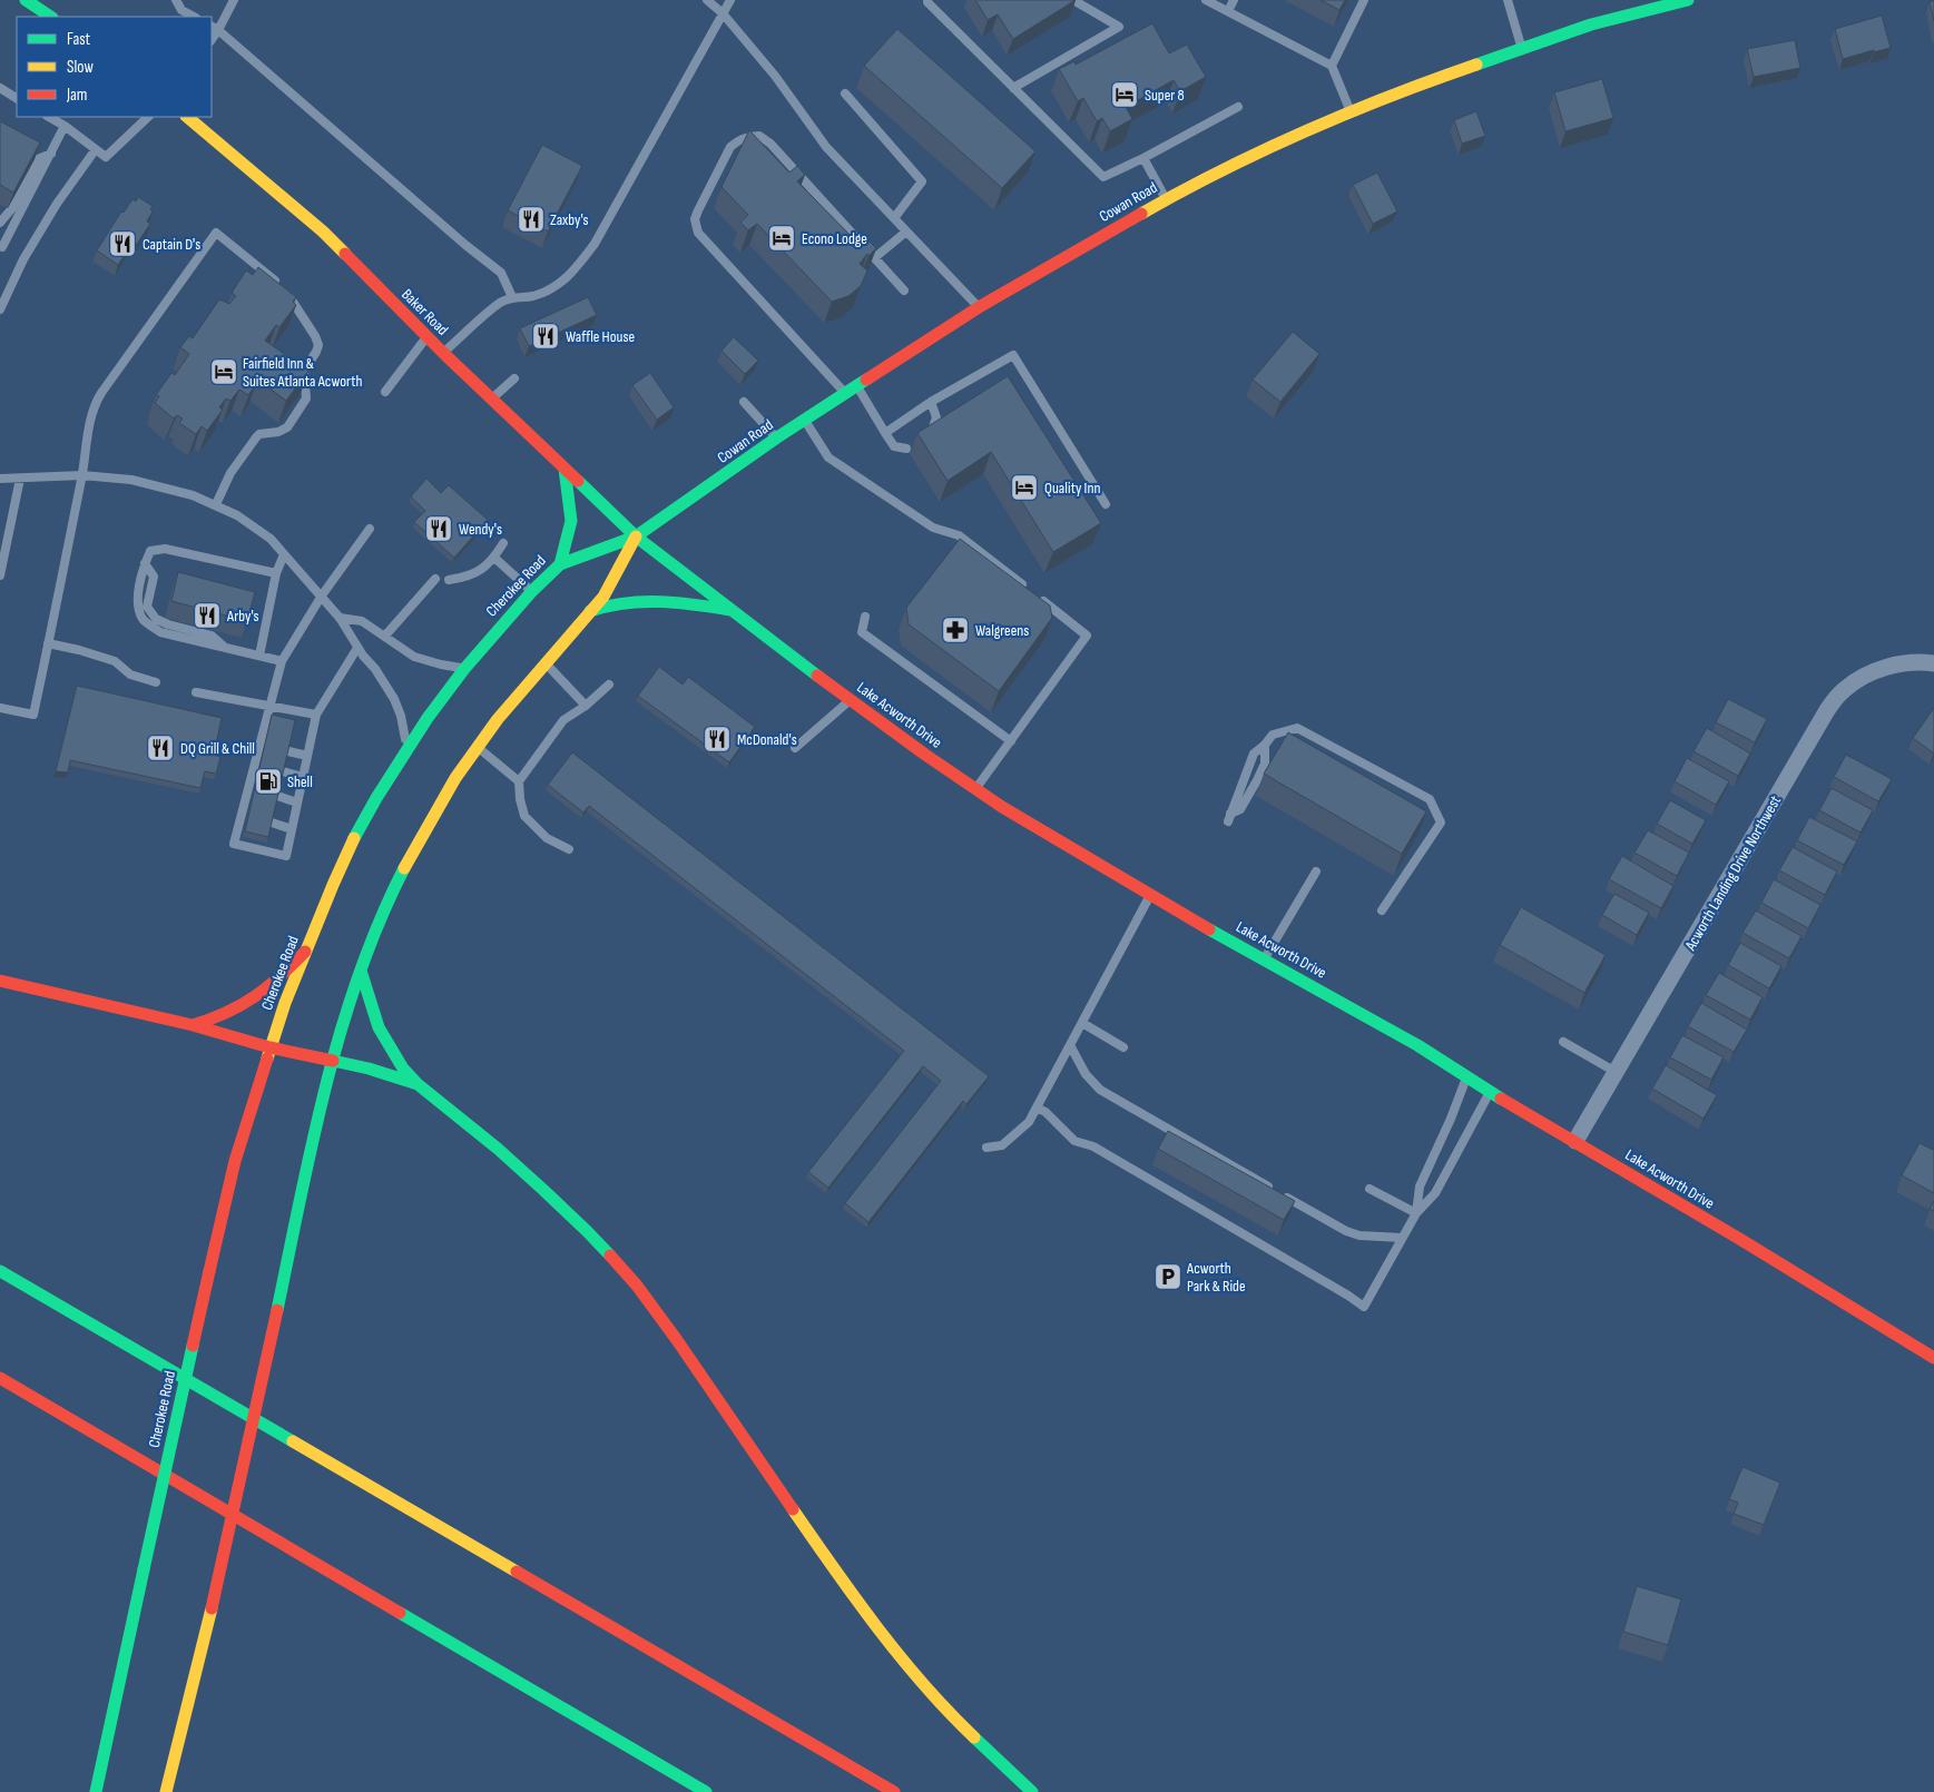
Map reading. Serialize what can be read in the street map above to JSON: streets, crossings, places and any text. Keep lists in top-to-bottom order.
{
  "streets": {
    "main road": [
      "Cowan Road",
      "Baker Road",
      "Cherokee Road",
      "Lake Acworth Drive"
    ],
    "street": ["Acworth Landing Drive Northwest"]
  },
  "crossings": [
    ["Cowan Road", "Baker Road"],
    ["Cowan Road", "Cherokee Road"],
    ["Cowan Road", "Lake Acworth Drive"],
    ["Baker Road", "Cherokee Road"],
    ["Baker Road", "Lake Acworth Drive"],
    ["Cherokee Road", "Lake Acworth Drive"],
    ["Lake Acworth Drive", "Acworth Landing Drive Northwest"]
  ],
  "places": {
    "hotel": [
      "Super 8",
      "Econo Lodge",
      "Fairfield Inn & Suites Atlanta Acworth",
      "Quality Inn"
    ],
    "restaurant": [
      "Zaxby's",
      "Captain D's",
      "Waffle House",
      "Wendy's",
      "Arby's",
      "McDonald's",
      "DQ Grill & Chill"
    ],
    "pharmacy": ["Walgreens"],
    "fuel station": ["Shell"],
    "parking": ["Acworth Park & Ride"]
  },
  "legend": ["Fast", "Slow", "Jam"]
}
